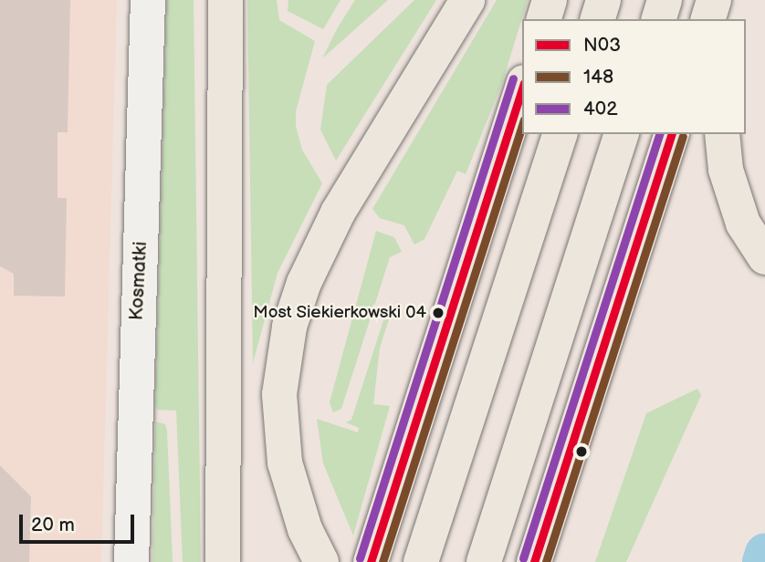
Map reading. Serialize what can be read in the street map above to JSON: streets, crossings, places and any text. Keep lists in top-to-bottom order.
{
  "streets": {
    "street": ["Kosmatki"]
  },
  "places": ["Most Siekierkowski 04"],
  "lines": ["transit line 402", "transit line N03", "transit line 148"],
  "legend": ["N03", "148", "402"],
  "scale_bar": "20 m"
}
